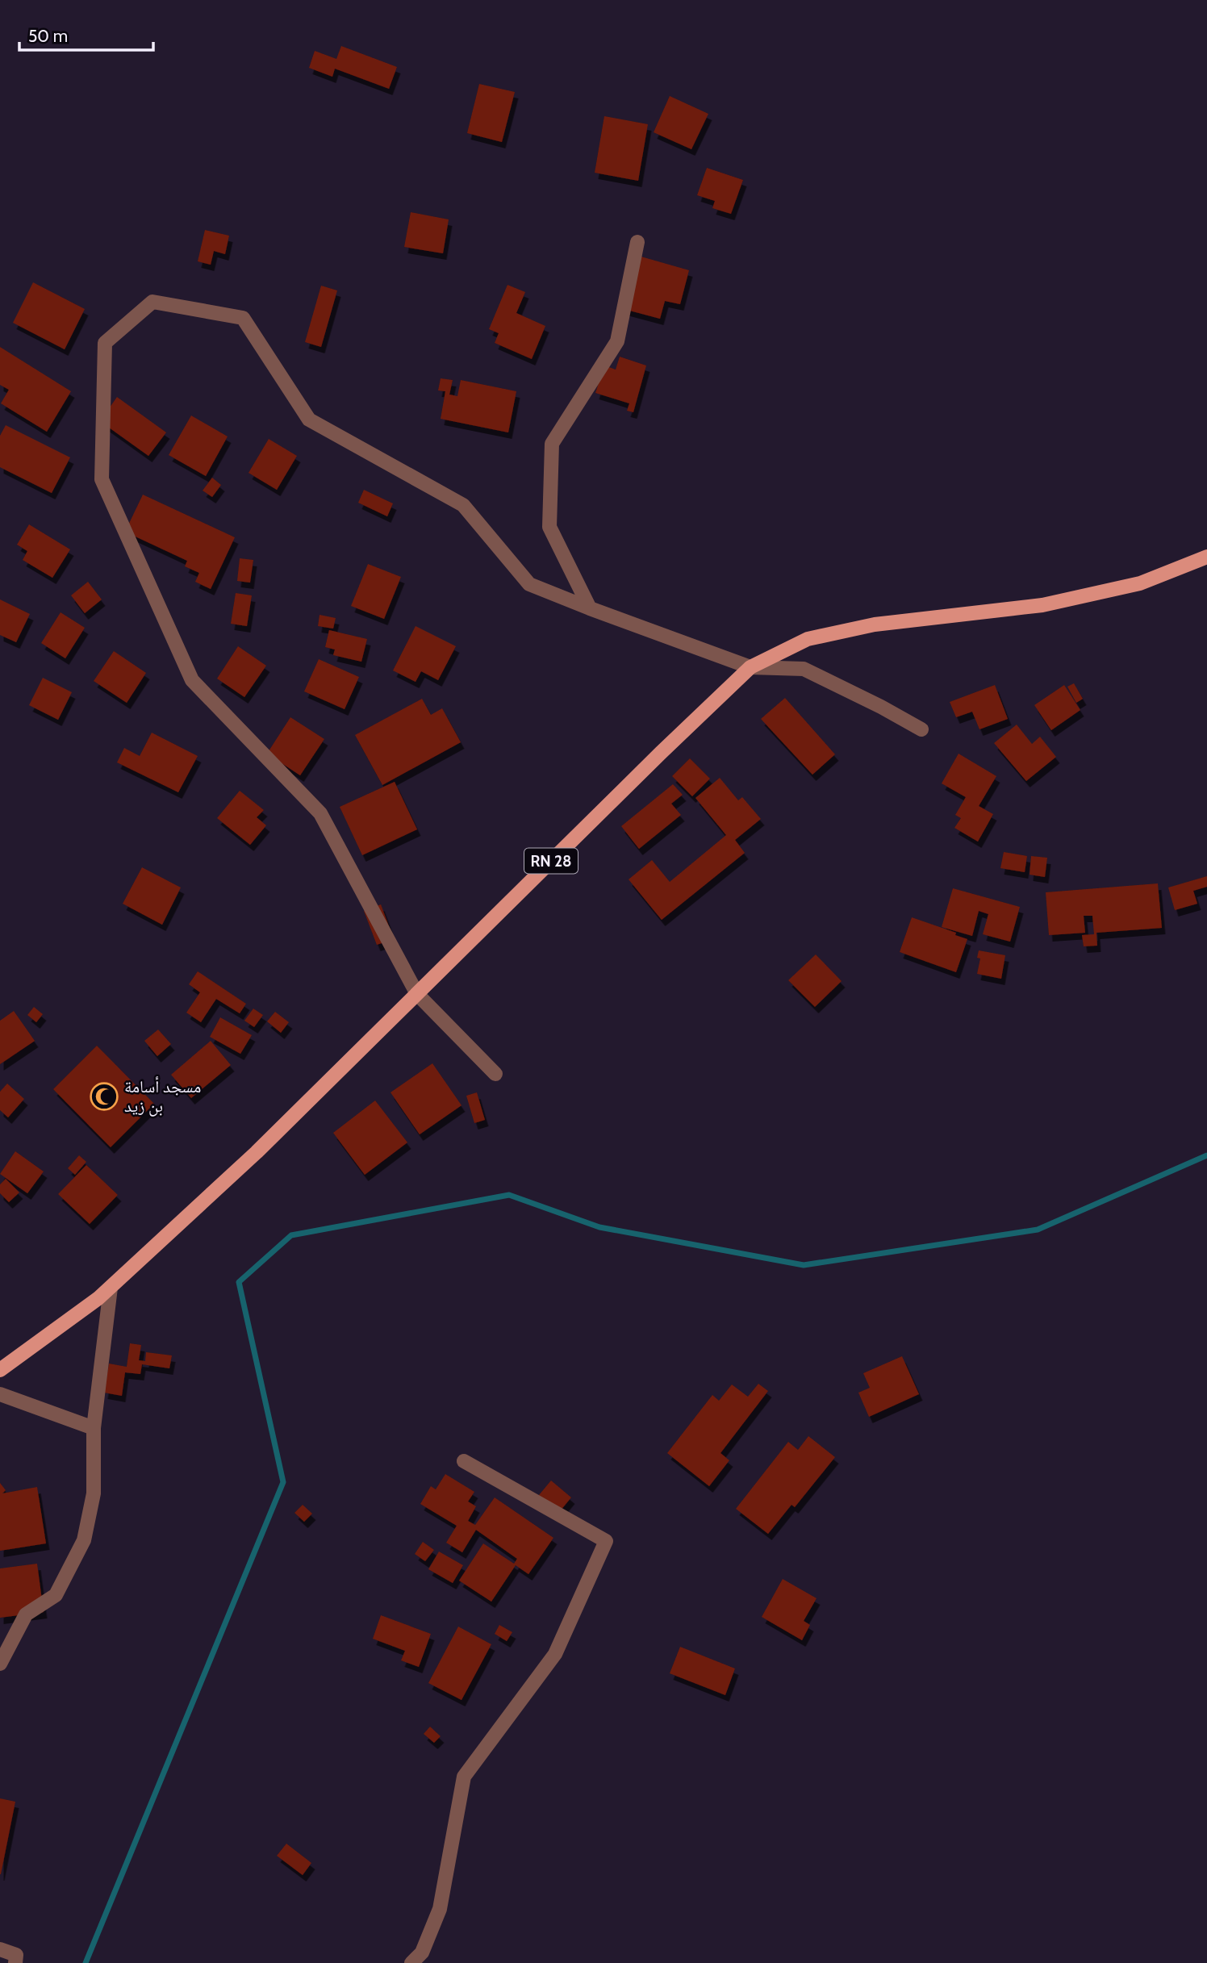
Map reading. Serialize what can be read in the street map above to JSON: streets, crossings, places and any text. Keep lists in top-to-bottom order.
{
  "streets": {
    "main road": ["RN 28"]
  },
  "places": {
    "mosque": ["مسجد أسامة بن زيد"]
  },
  "scale_bar": "50 m"
}
